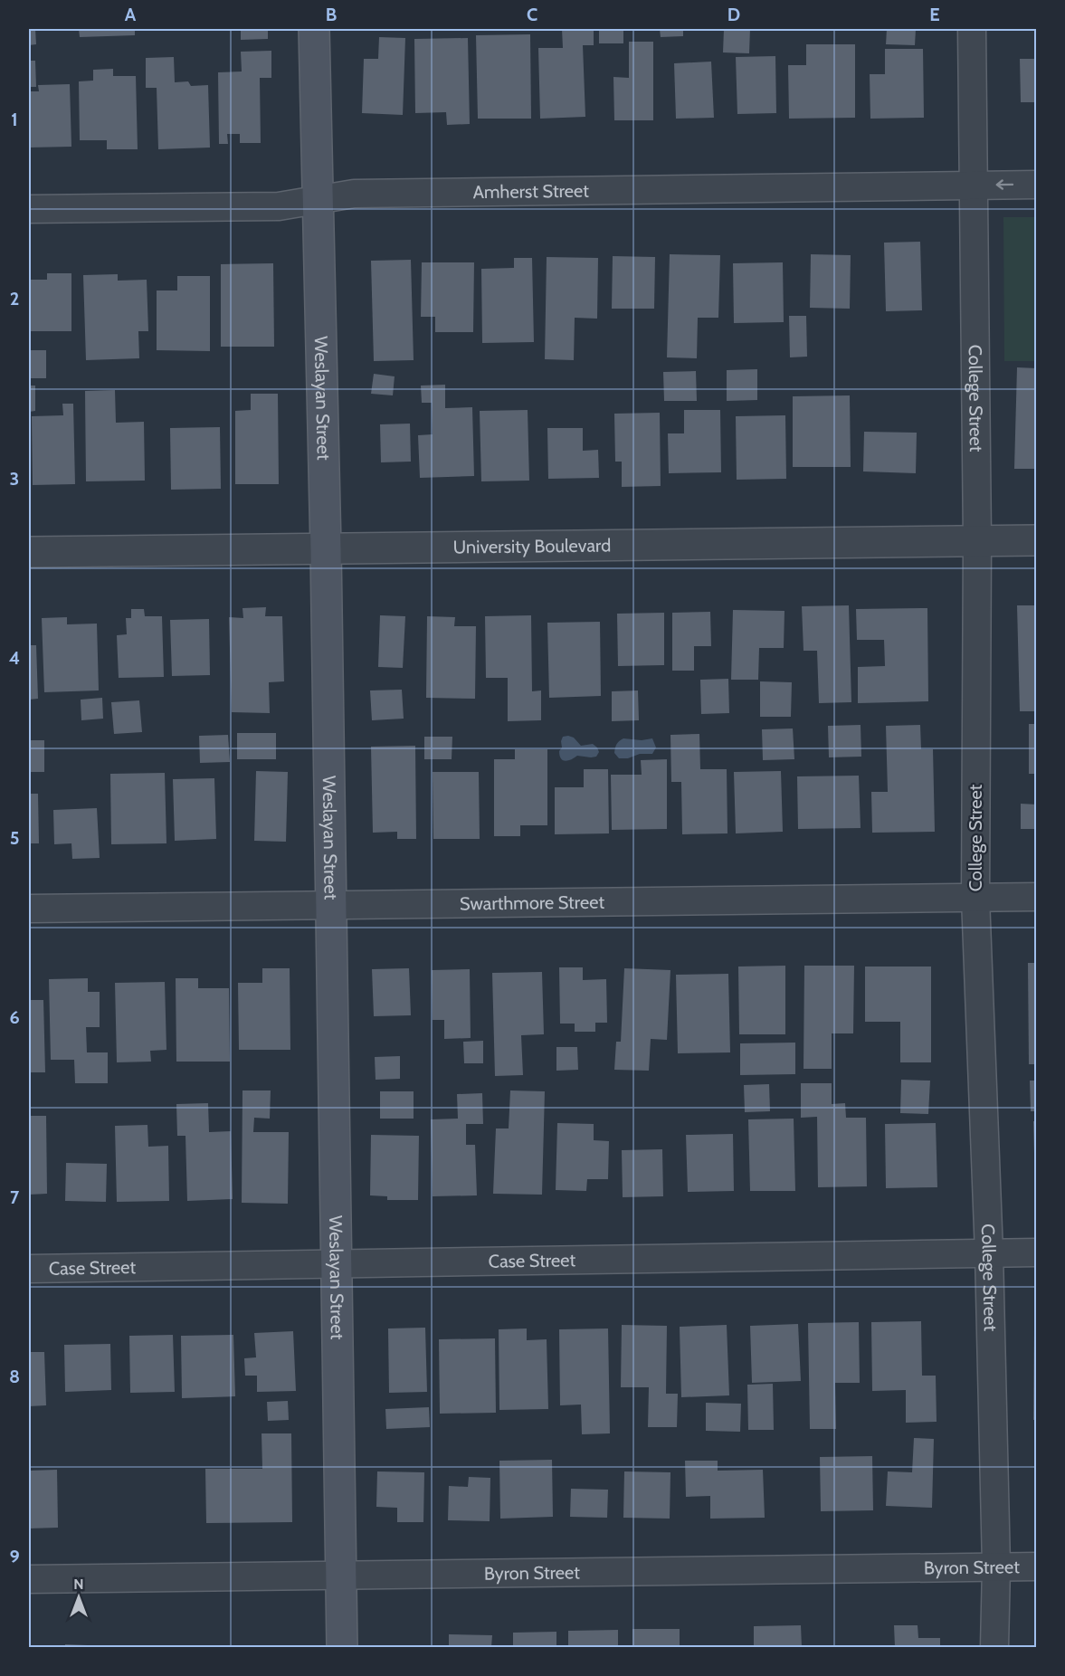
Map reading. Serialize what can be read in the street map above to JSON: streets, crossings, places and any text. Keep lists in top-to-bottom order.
{
  "streets": {
    "main road": ["Weslayan Street"],
    "street": [
      "Amherst Street",
      "College Street",
      "University Boulevard",
      "Swarthmore Street",
      "Case Street",
      "Byron Street"
    ]
  },
  "crossings": [
    ["Amherst Street", "Weslayan Street"],
    ["Amherst Street", "College Street"],
    ["Weslayan Street", "University Boulevard"],
    ["Weslayan Street", "Swarthmore Street"],
    ["Weslayan Street", "Case Street"],
    ["Weslayan Street", "Byron Street"],
    ["College Street", "University Boulevard"],
    ["College Street", "Swarthmore Street"],
    ["College Street", "Case Street"],
    ["College Street", "Byron Street"]
  ],
  "north": "top",
  "grid": {
    "columns": [
      "A",
      "B",
      "C",
      "D",
      "E"
    ],
    "rows": [
      "1",
      "2",
      "3",
      "4",
      "5",
      "6",
      "7",
      "8",
      "9"
    ]
  }
}
